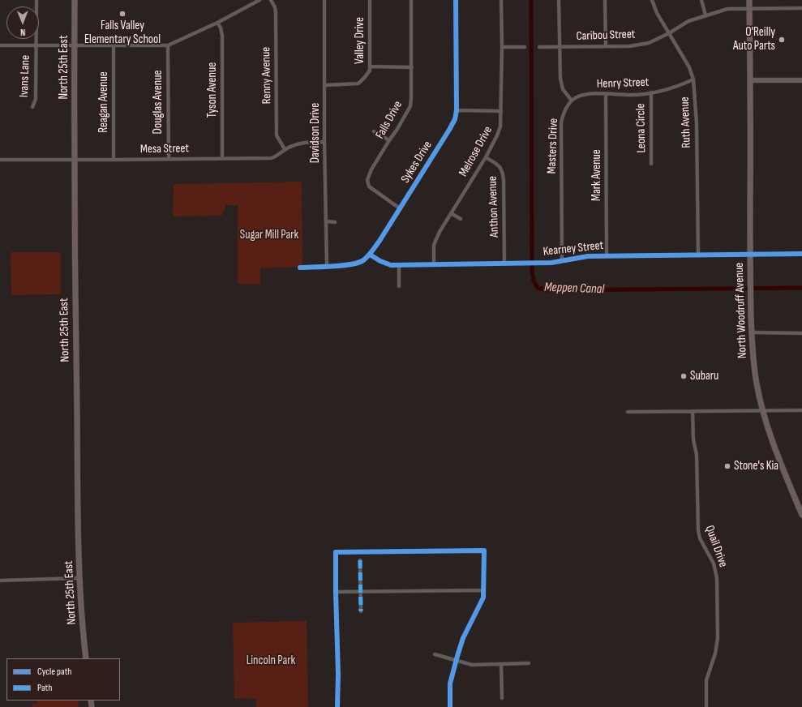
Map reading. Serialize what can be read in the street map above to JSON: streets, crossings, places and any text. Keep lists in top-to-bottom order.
{
  "streets": {
    "main road": ["North 25th East", "North Woodruff Avenue"],
    "street": [
      "Caribou Street",
      "Valley Drive",
      "Renny Avenue",
      "Ivans Lane",
      "Henry Street",
      "Tyson Avenue",
      "Reagan Avenue",
      "Douglas Avenue",
      "Falls Drive",
      "Ruth Avenue",
      "Leona Circle",
      "Davidson Drive",
      "Masters Drive",
      "Mesa Street",
      "Melrose Drive",
      "Sykes Drive",
      "Mark Avenue",
      "Anthon Avenue",
      "Kearney Street",
      "Quail Drive"
    ]
  },
  "crossings": [
    ["Caribou Street", "Ruth Avenue"],
    ["Caribou Street", "North Woodruff Avenue"],
    ["Valley Drive", "Davidson Drive"],
    ["North 25th East", "Mesa Street"],
    ["Renny Avenue", "Mesa Street"],
    ["Henry Street", "Ruth Avenue"],
    ["Henry Street", "Leona Circle"],
    ["Henry Street", "Masters Drive"],
    ["Henry Street", "Mark Avenue"],
    ["Tyson Avenue", "Mesa Street"],
    ["Reagan Avenue", "Mesa Street"],
    ["Douglas Avenue", "Mesa Street"],
    ["Falls Drive", "Sykes Drive"],
    ["Ruth Avenue", "Kearney Street"],
    ["Davidson Drive", "Mesa Street"],
    ["Davidson Drive", "Sykes Drive"],
    ["Masters Drive", "Kearney Street"],
    ["Melrose Drive", "Anthon Avenue"],
    ["Melrose Drive", "Kearney Street"],
    ["Sykes Drive", "Kearney Street"],
    ["Mark Avenue", "Kearney Street"],
    ["Anthon Avenue", "Kearney Street"],
    ["Kearney Street", "North Woodruff Avenue"]
  ],
  "water": ["Meppen Canal"],
  "parks": ["Sugar Mill Park", "Lincoln Park"],
  "places": [
    "Falls Valley Elementary School",
    "O'Reilly Auto Parts",
    "Subaru",
    "Stone's Kia"
  ],
  "legend": ["Cycle path", "Path"],
  "north": "bottom"
}
